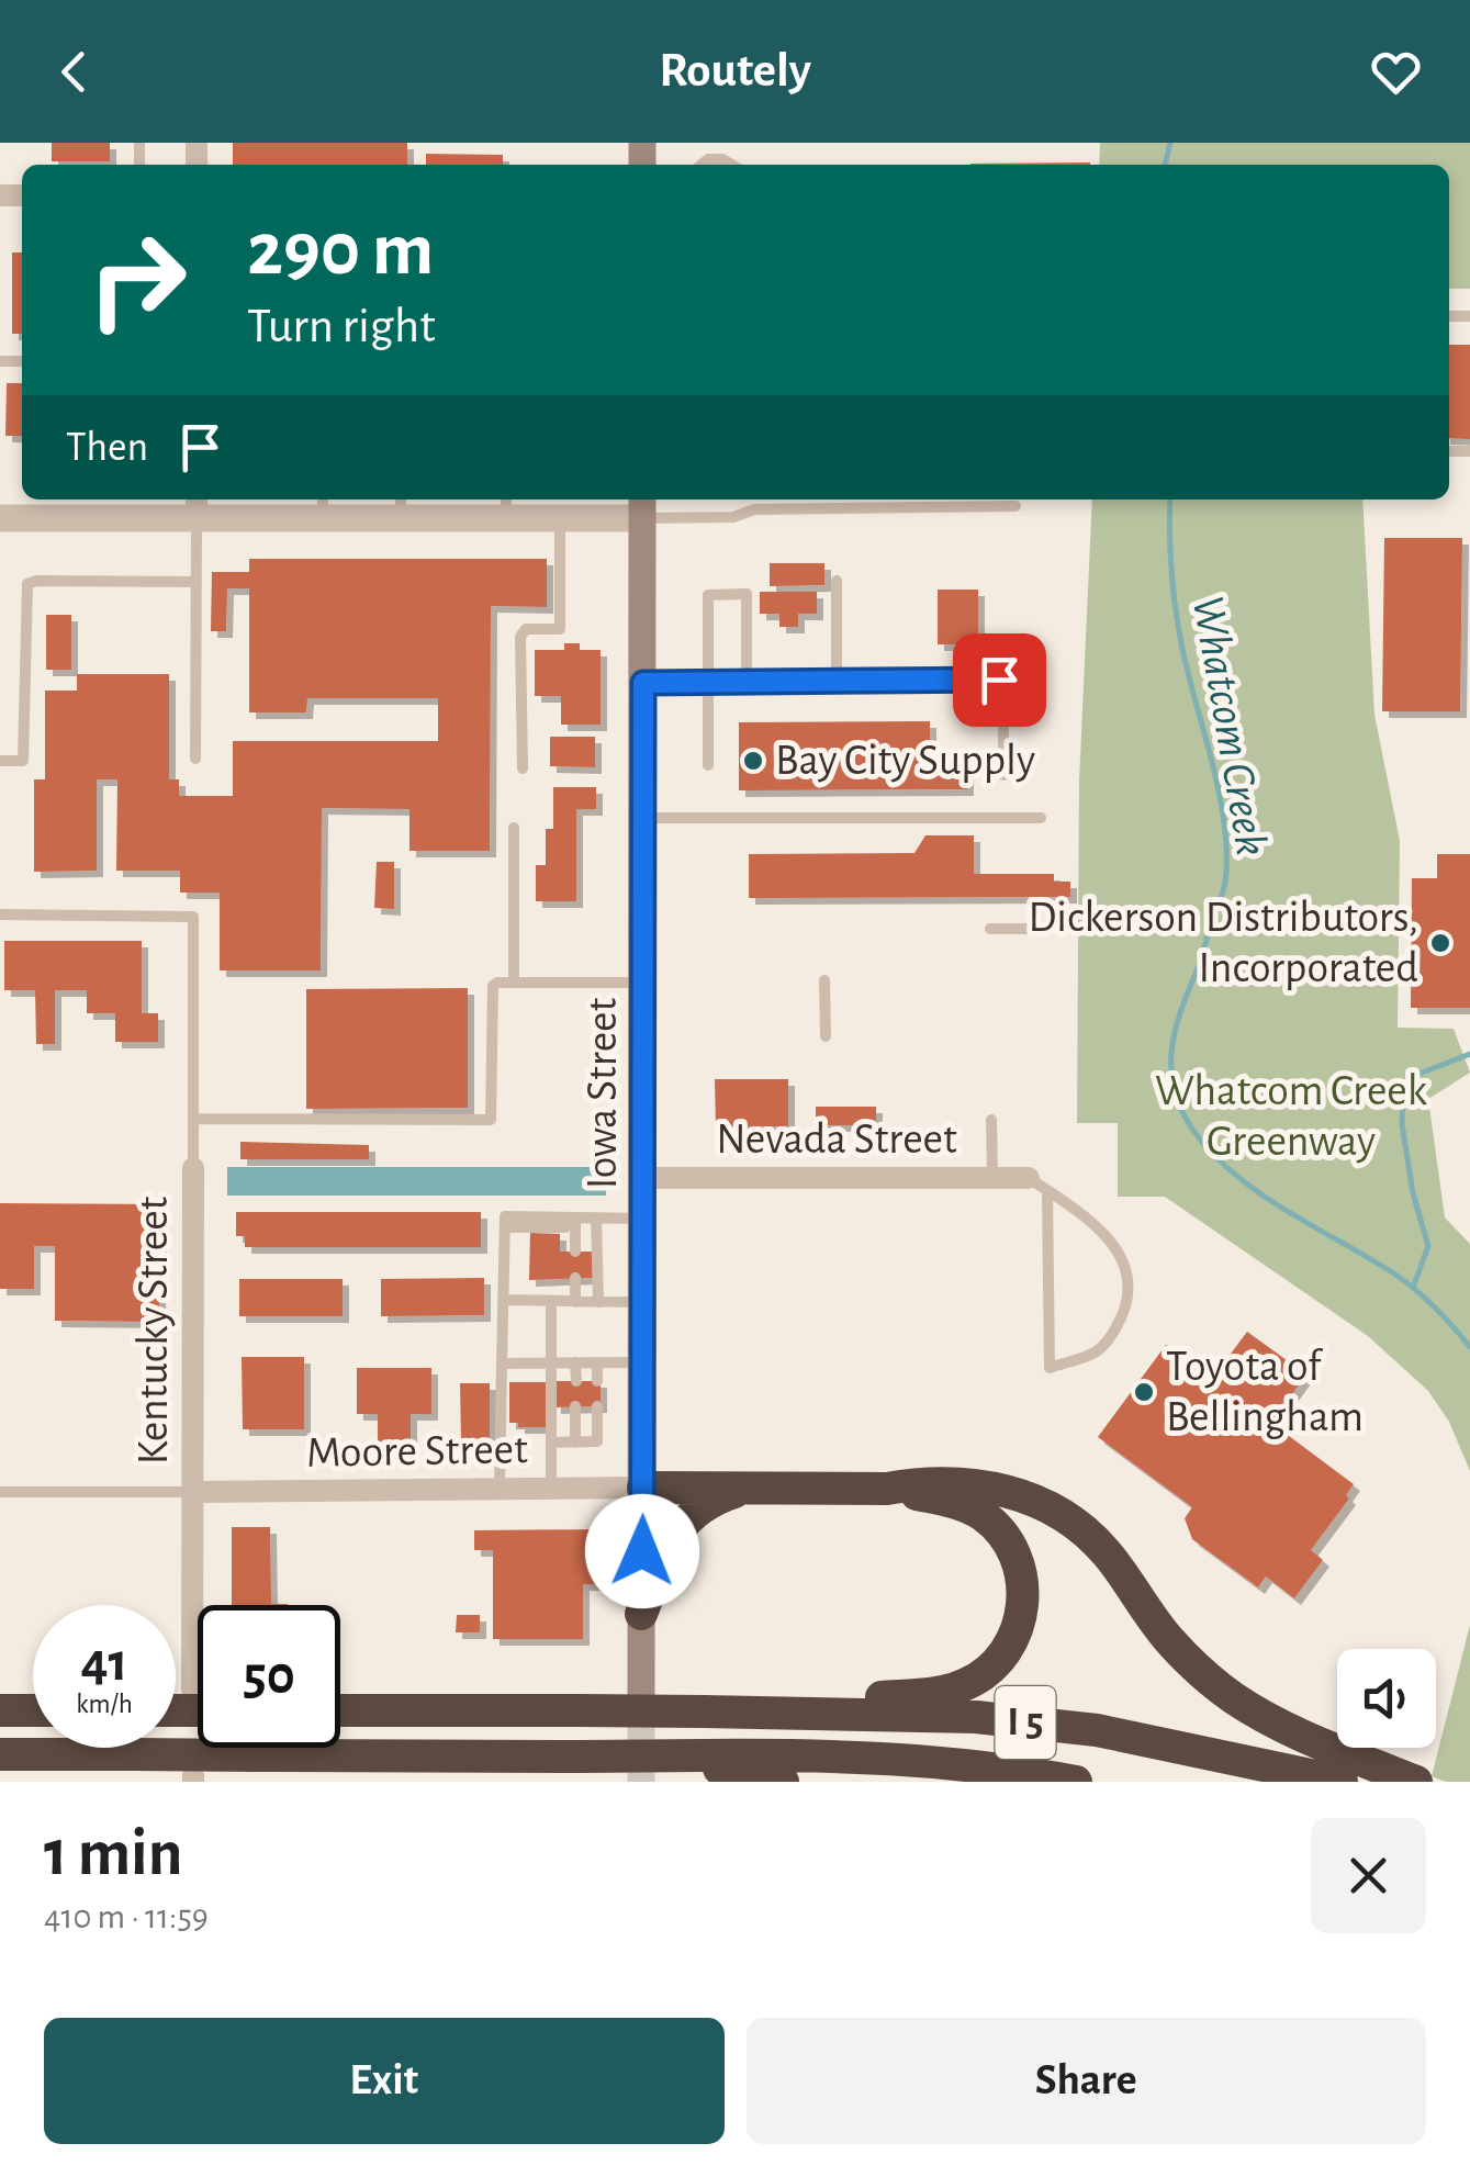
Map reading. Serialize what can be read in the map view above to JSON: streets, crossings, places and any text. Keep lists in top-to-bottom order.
{
  "streets": {
    "highway": ["I 5"],
    "main road": ["Iowa Street"],
    "street": ["Nevada Street", "Kentucky Street", "Moore Street"]
  },
  "crossings": [
    ["Iowa Street", "Nevada Street"],
    ["Iowa Street", "Moore Street"],
    ["Kentucky Street", "Moore Street"]
  ],
  "water": ["Whatcom Creek"],
  "parks": ["Whatcom Creek Greenway"],
  "places": ["Bay City Supply", "Dickerson Distributors, Incorporated", "Toyota of Bellingham"],
  "page": {
    "header": "Routely",
    "turn": ["290 m", "Turn right"],
    "then": "Then",
    "speed": "41 km/h",
    "limit": "50",
    "heading": ["1 min", "410 m · 11:59"],
    "buttons": ["Exit", "Share"]
  }
}
